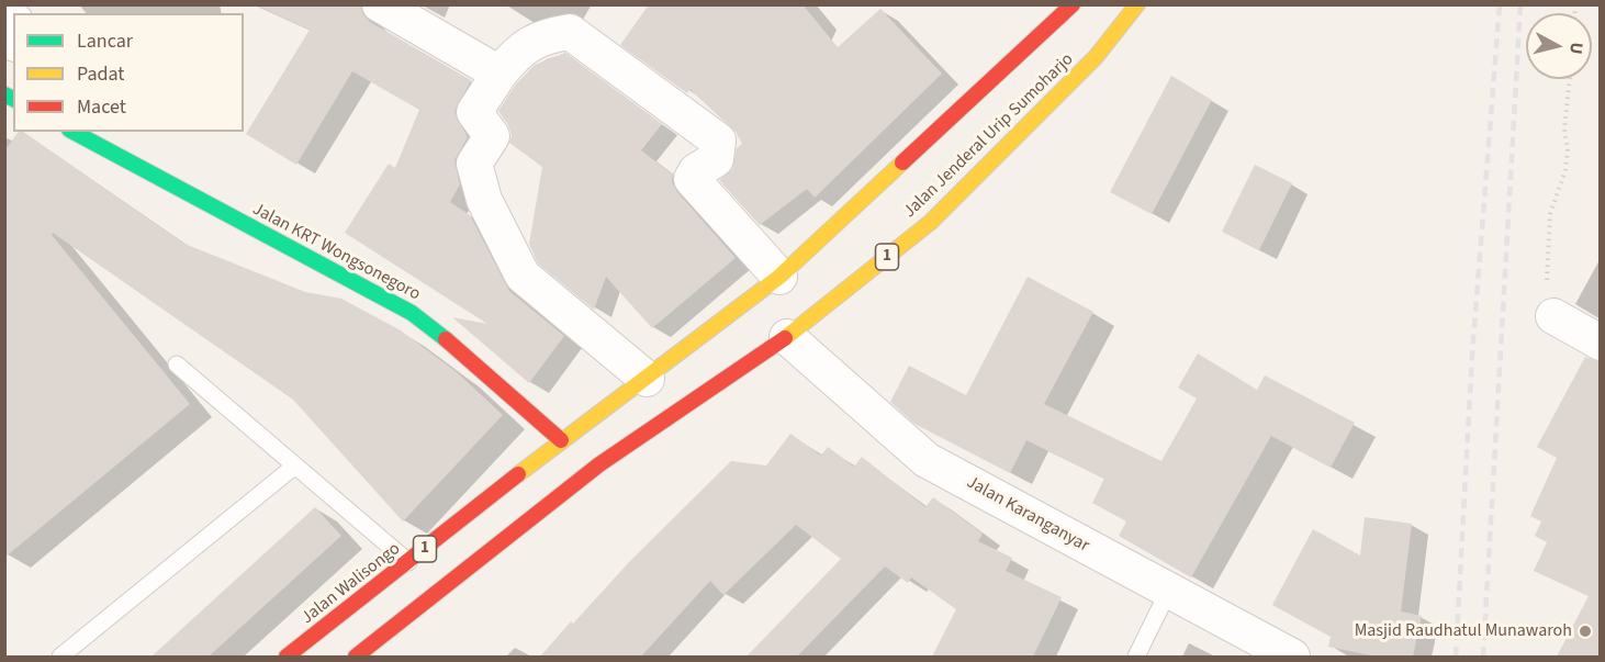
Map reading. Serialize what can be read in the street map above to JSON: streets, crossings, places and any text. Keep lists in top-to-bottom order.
{
  "streets": {
    "main road": [
      "Jalan Jenderal Urip Sumoharjo",
      "Jalan KRT Wongsonegoro",
      "1",
      "Jalan Walisongo"
    ],
    "street": ["Jalan Karanganyar"]
  },
  "crossings": [
    ["Jalan Jenderal Urip Sumoharjo", "Jalan KRT Wongsonegoro"],
    ["Jalan Jenderal Urip Sumoharjo", "Jalan Karanganyar"],
    ["Jalan Jenderal Urip Sumoharjo", "Jalan Walisongo"],
    ["Jalan KRT Wongsonegoro", "Jalan Walisongo"]
  ],
  "places": ["Masjid Raudhatul Munawaroh"],
  "legend": ["Lancar", "Padat", "Macet"],
  "north": "right"
}
